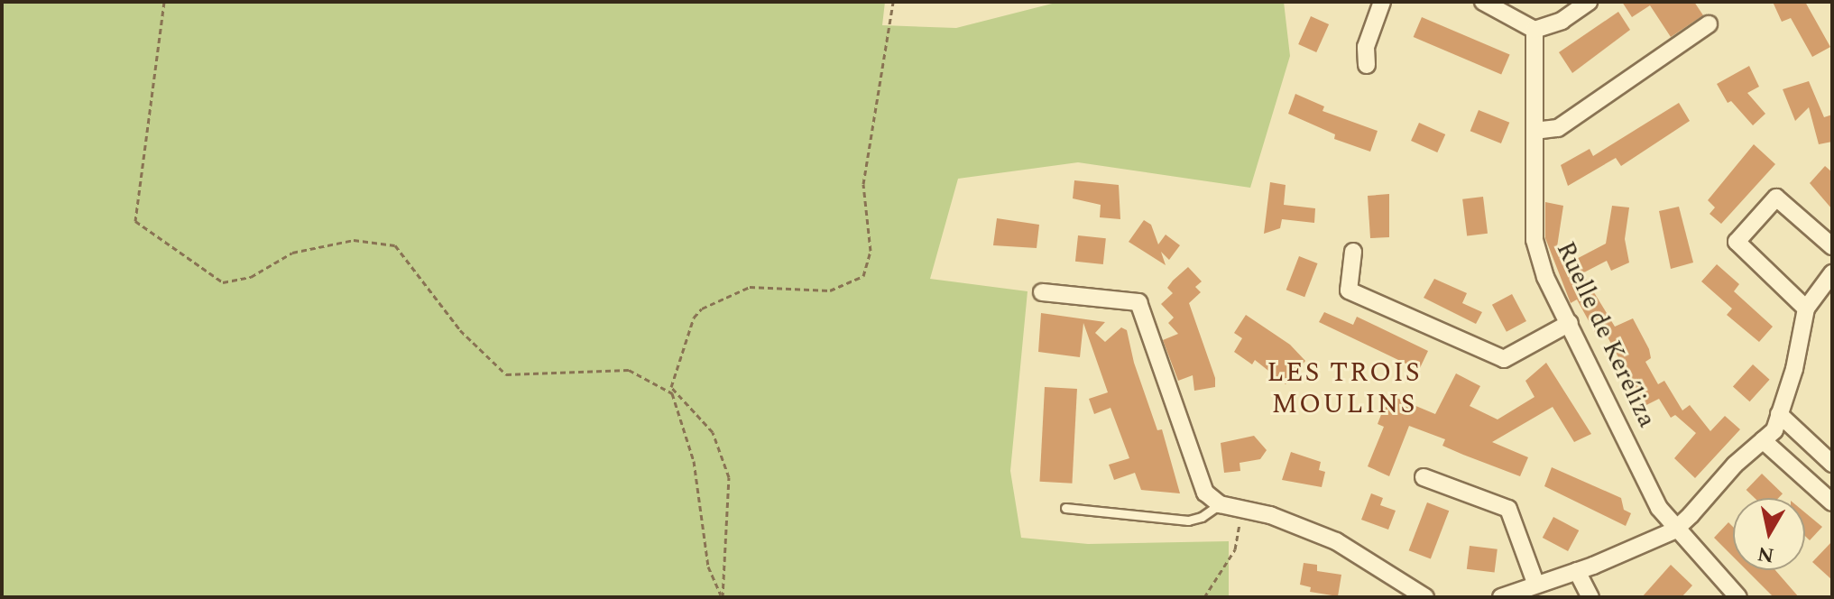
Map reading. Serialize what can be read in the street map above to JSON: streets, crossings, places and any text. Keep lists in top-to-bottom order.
{
  "streets": {
    "street": ["Ruelle de Keréliza"]
  },
  "districts": ["LES TROIS MOULINS"],
  "north": "bottom"
}
